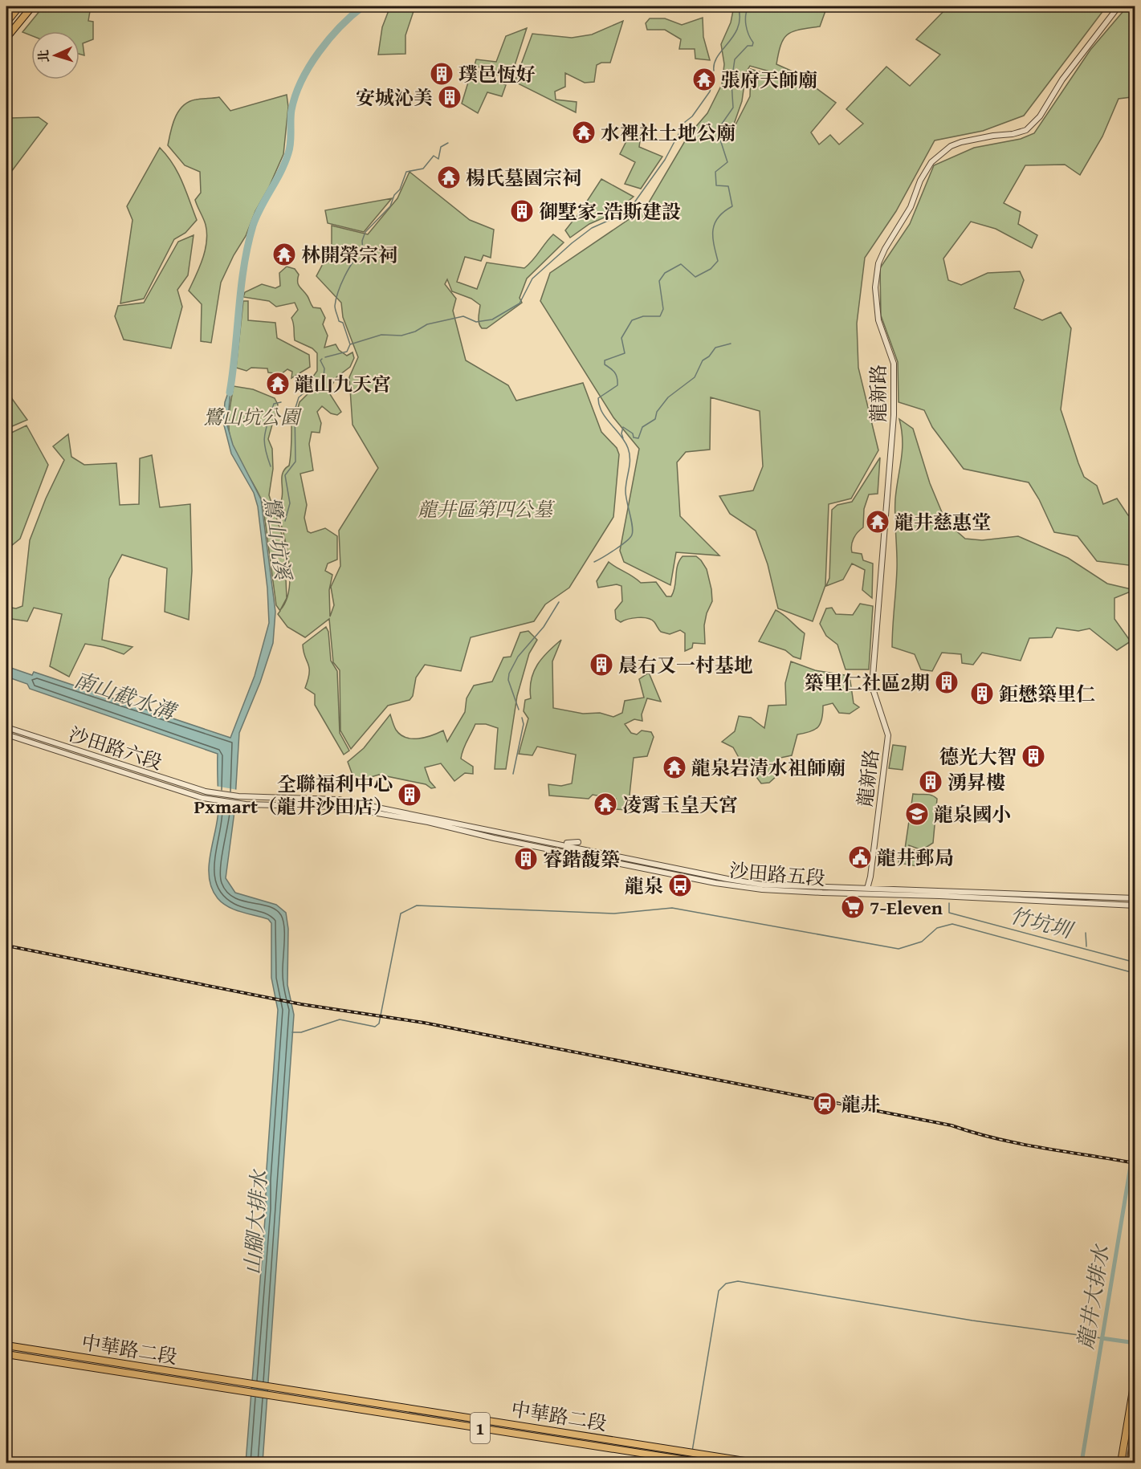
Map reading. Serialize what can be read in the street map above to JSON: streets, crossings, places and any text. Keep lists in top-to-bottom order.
{
  "streets": {
    "main road": ["中華路二段", "1"],
    "street": ["龍新路", "沙田路六段", "沙田路五段"]
  },
  "crossings": [
    ["龍新路", "沙田路五段"],
    ["沙田路六段", "沙田路五段"]
  ],
  "water": [
    "鷺山坑溪",
    "南山截水溝",
    "竹坑圳",
    "山腳大排水",
    "龍井大排水"
  ],
  "parks": ["鷺山坑公園", "龍井區第四公墓"],
  "places": {
    "building": [
      "璞邑恆好",
      "安城沁美",
      "御墅家-浩斯建設",
      "晨右又一村基地",
      "築里仁社區2期",
      "鉅懋築里仁",
      "德光大智",
      "湧昇樓",
      "全聯福利中心 Pxmart（龍井沙田店）",
      "睿鍇馥築"
    ],
    "temple": [
      "張府天師廟",
      "水裡社土地公廟",
      "楊氏墓園宗祠",
      "林開榮宗祠",
      "龍山九天宮",
      "龍井慈惠堂",
      "龍泉岩清水祖師廟",
      "凌霄玉皇天宮"
    ],
    "school or university": ["龍泉國小"],
    "public building": ["龍井郵局"],
    "bus stop": ["龍泉"],
    "supermarket": ["7-Eleven"],
    "station": ["龍井"]
  },
  "north": "left"
}
